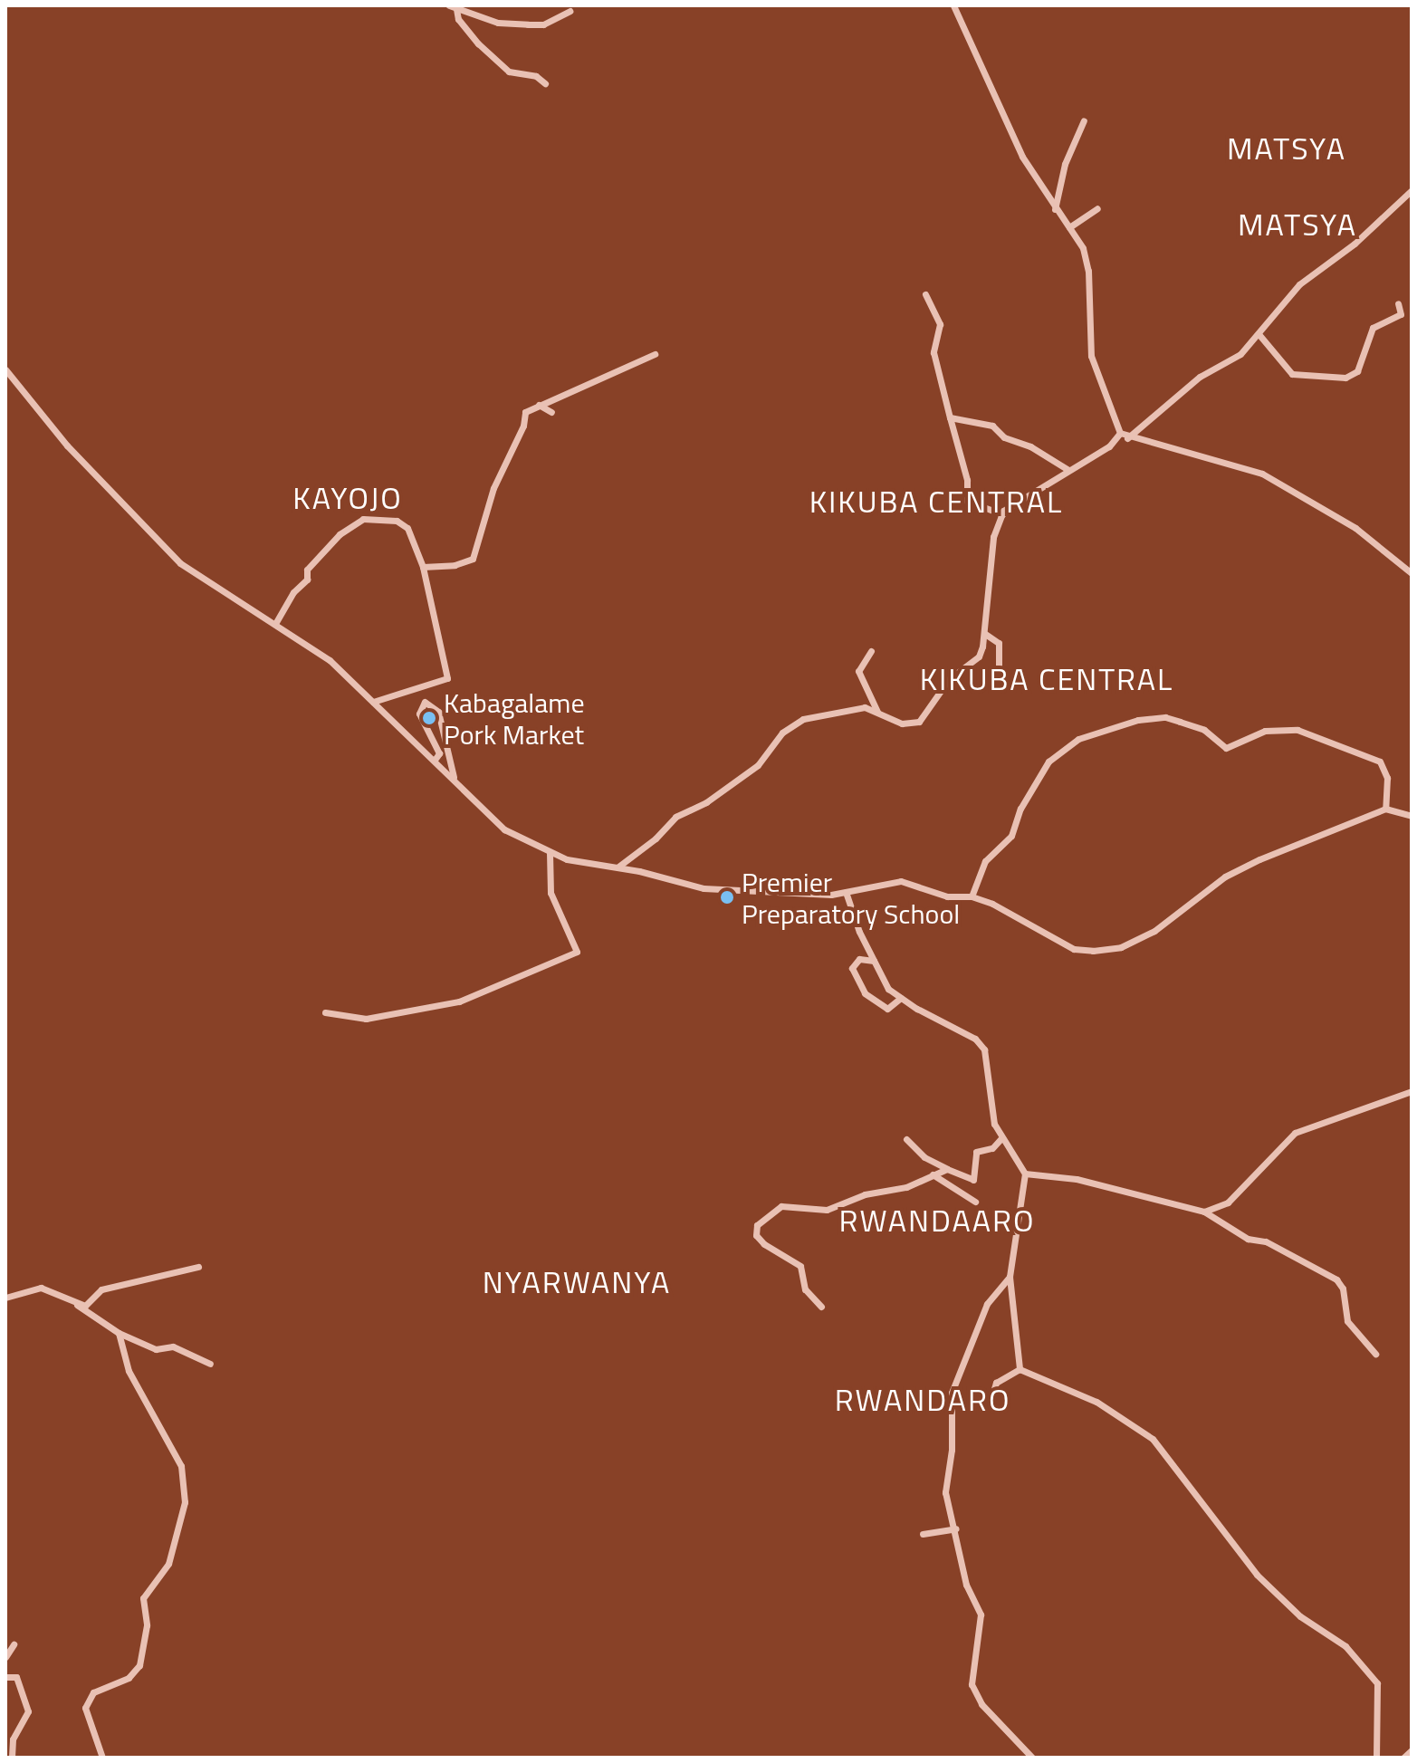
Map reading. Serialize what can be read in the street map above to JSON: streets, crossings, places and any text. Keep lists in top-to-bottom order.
{
  "districts": [
    "MATSYA",
    "MATSYA",
    "KAYOJO",
    "KIKUBA CENTRAL",
    "KIKUBA CENTRAL",
    "RWANDAARO",
    "NYARWANYA",
    "RWANDARO"
  ],
  "places": ["Kabagalame Pork Market", "Premier Preparatory School"]
}
